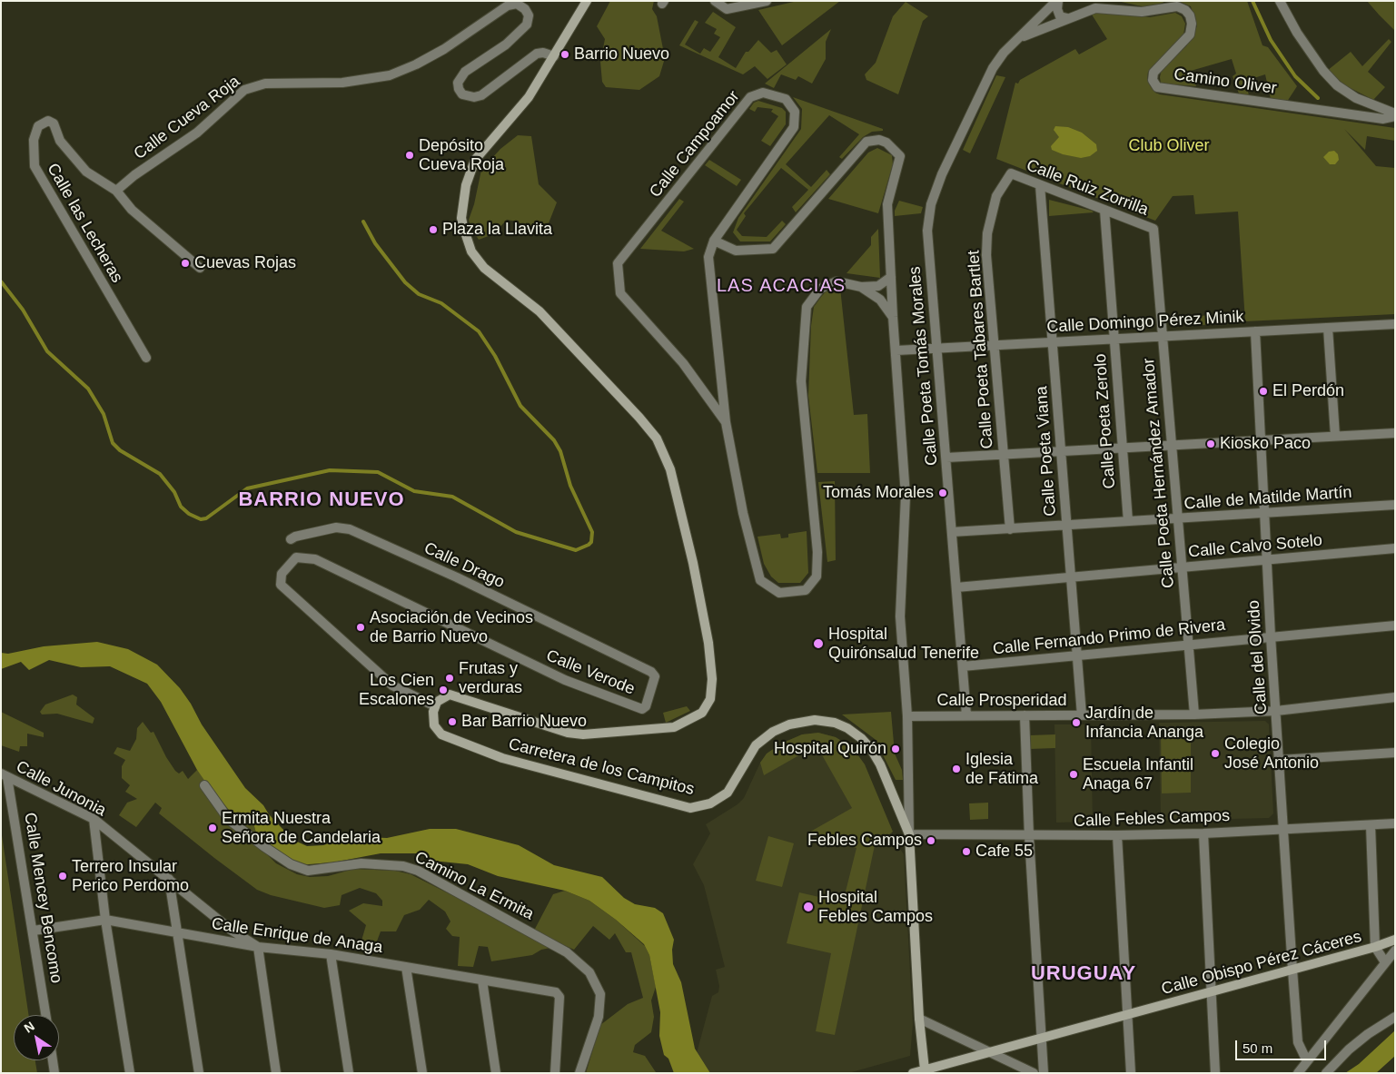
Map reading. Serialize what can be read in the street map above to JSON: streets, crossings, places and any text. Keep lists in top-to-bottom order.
{
  "streets": {
    "main road": ["Carretera de los Campitos", "Calle Obispo Pérez Cáceres"],
    "street": [
      "Camino Oliver",
      "Calle Cueva Roja",
      "Calle Campoamor",
      "Calle Ruiz Zorrilla",
      "Calle las Lecheras",
      "Calle Domingo Pérez Minik",
      "Calle Poeta Tabares Bartlet",
      "Calle Poeta Tomás Morales",
      "Calle Poeta Zerolo",
      "Calle Poeta Viana",
      "Calle Poeta Hernández Amador",
      "Calle de Matilde Martín",
      "Calle Calvo Sotelo",
      "Calle Drago",
      "Calle Fernando Primo de Rivera",
      "Calle del Olvido",
      "Calle Verode",
      "Calle Prosperidad",
      "Calle Junonia",
      "Calle Febles Campos",
      "Camino La Ermita",
      "Calle Mencey Bencomo",
      "Calle Enrique de Anaga"
    ]
  },
  "crossings": [
    ["Camino Oliver", "Calle Poeta Tomás Morales"],
    ["Calle Cueva Roja", "Calle las Lecheras"],
    ["Calle Cueva Roja", "Carretera de los Campitos"],
    ["Calle Ruiz Zorrilla", "Calle Poeta Tabares Bartlet"],
    ["Calle Ruiz Zorrilla", "Calle Poeta Zerolo"],
    ["Calle Ruiz Zorrilla", "Calle Poeta Viana"],
    ["Calle Ruiz Zorrilla", "Calle Poeta Hernández Amador"],
    ["Calle Domingo Pérez Minik", "Calle Poeta Tabares Bartlet"],
    ["Calle Domingo Pérez Minik", "Calle Poeta Tomás Morales"],
    ["Calle Domingo Pérez Minik", "Calle Poeta Zerolo"],
    ["Calle Domingo Pérez Minik", "Calle Poeta Viana"],
    ["Calle Domingo Pérez Minik", "Calle Poeta Hernández Amador"],
    ["Calle Domingo Pérez Minik", "Calle del Olvido"],
    ["Calle Poeta Tabares Bartlet", "Calle de Matilde Martín"],
    ["Calle Poeta Tomás Morales", "Calle de Matilde Martín"],
    ["Calle Poeta Tomás Morales", "Calle Calvo Sotelo"],
    ["Calle Poeta Tomás Morales", "Calle Fernando Primo de Rivera"],
    ["Calle Poeta Tomás Morales", "Calle Prosperidad"],
    ["Calle Poeta Zerolo", "Calle de Matilde Martín"],
    ["Calle Poeta Viana", "Calle de Matilde Martín"],
    ["Calle Poeta Viana", "Calle Calvo Sotelo"],
    ["Calle Poeta Viana", "Calle Fernando Primo de Rivera"],
    ["Calle Poeta Viana", "Calle Prosperidad"],
    ["Calle Poeta Hernández Amador", "Calle de Matilde Martín"],
    ["Calle Poeta Hernández Amador", "Calle Calvo Sotelo"],
    ["Calle Poeta Hernández Amador", "Calle Fernando Primo de Rivera"],
    ["Calle Poeta Hernández Amador", "Calle Prosperidad"],
    ["Calle de Matilde Martín", "Calle del Olvido"],
    ["Calle Calvo Sotelo", "Calle del Olvido"],
    ["Calle Drago", "Calle Verode"],
    ["Calle Fernando Primo de Rivera", "Calle del Olvido"],
    ["Calle del Olvido", "Calle Prosperidad"],
    ["Calle del Olvido", "Calle Febles Campos"],
    ["Calle del Olvido", "Calle Obispo Pérez Cáceres"],
    ["Calle Verode", "Carretera de los Campitos"],
    ["Carretera de los Campitos", "Calle Febles Campos"],
    ["Calle Junonia", "Calle Mencey Bencomo"],
    ["Calle Junonia", "Calle Enrique de Anaga"],
    ["Calle Mencey Bencomo", "Calle Enrique de Anaga"]
  ],
  "districts": ["LAS ACACIAS", "BARRIO NUEVO", "URUGUAY"],
  "parks": ["Club Oliver"],
  "places": [
    "Barrio Nuevo",
    "Depósito Cueva Roja",
    "Plaza la Llavita",
    "Cuevas Rojas",
    "El Perdón",
    "Kiosko Paco",
    "Tomás Morales",
    "Asociación de Vecinos de Barrio Nuevo",
    "Hospital Quirónsalud Tenerife",
    "Frutas y verduras",
    "Los Cien Escalones",
    "Bar Barrio Nuevo",
    "Jardín de Infancia Ananga",
    "Hospital Quirón",
    "Colegio José Antonio",
    "Iglesia de Fátima",
    "Escuela Infantil Anaga 67",
    "Ermita Nuestra Señora de Candelaria",
    "Febles Campos",
    "Cafe 55",
    "Terrero Insular Perico Perdomo",
    "Hospital Febles Campos"
  ],
  "scale_bar": "50 m",
  "north": "top left"
}
